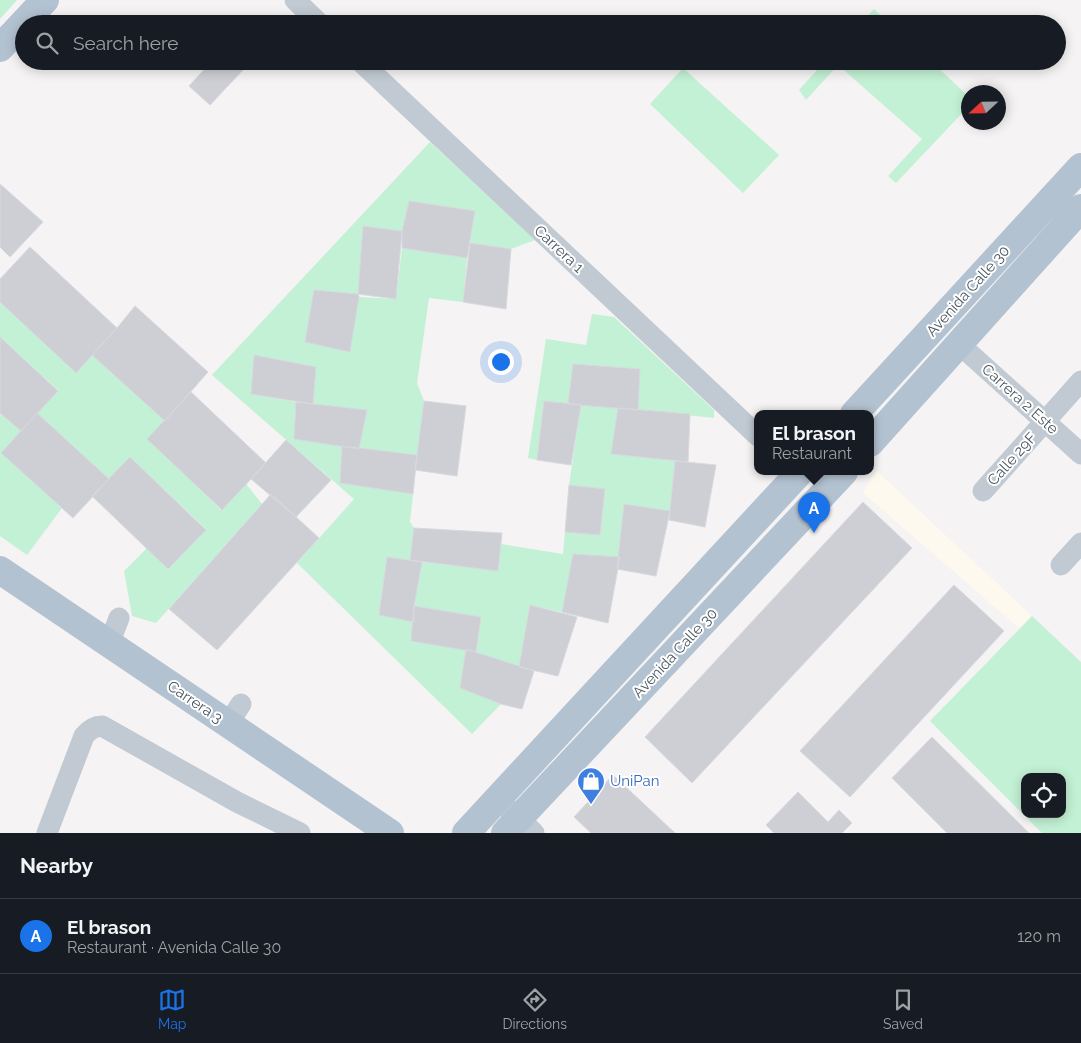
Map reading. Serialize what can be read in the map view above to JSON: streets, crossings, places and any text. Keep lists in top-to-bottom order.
{
  "streets": {
    "main road": ["Avenida Calle 30", "Carrera 3"],
    "street": ["Carrera 1", "Carrera 2 Este", "Calle 29F"]
  },
  "crossings": [
    ["Avenida Calle 30", "Carrera 2 Este"],
    ["Carrera 2 Este", "Calle 29F"]
  ],
  "places": {
    "shop": ["UniPan"]
  },
  "north": "left",
  "page": {
    "search": "Search here",
    "popup": ["El brason", "Restaurant"],
    "pins": "A",
    "heading": "Nearby",
    "list": [
      {
        "mark": "A",
        "name": "El brason",
        "note": "Restaurant · Avenida Calle 30",
        "value": "120 m"
      }
    ],
    "nav": ["Map", "Directions", "Saved"]
  }
}
